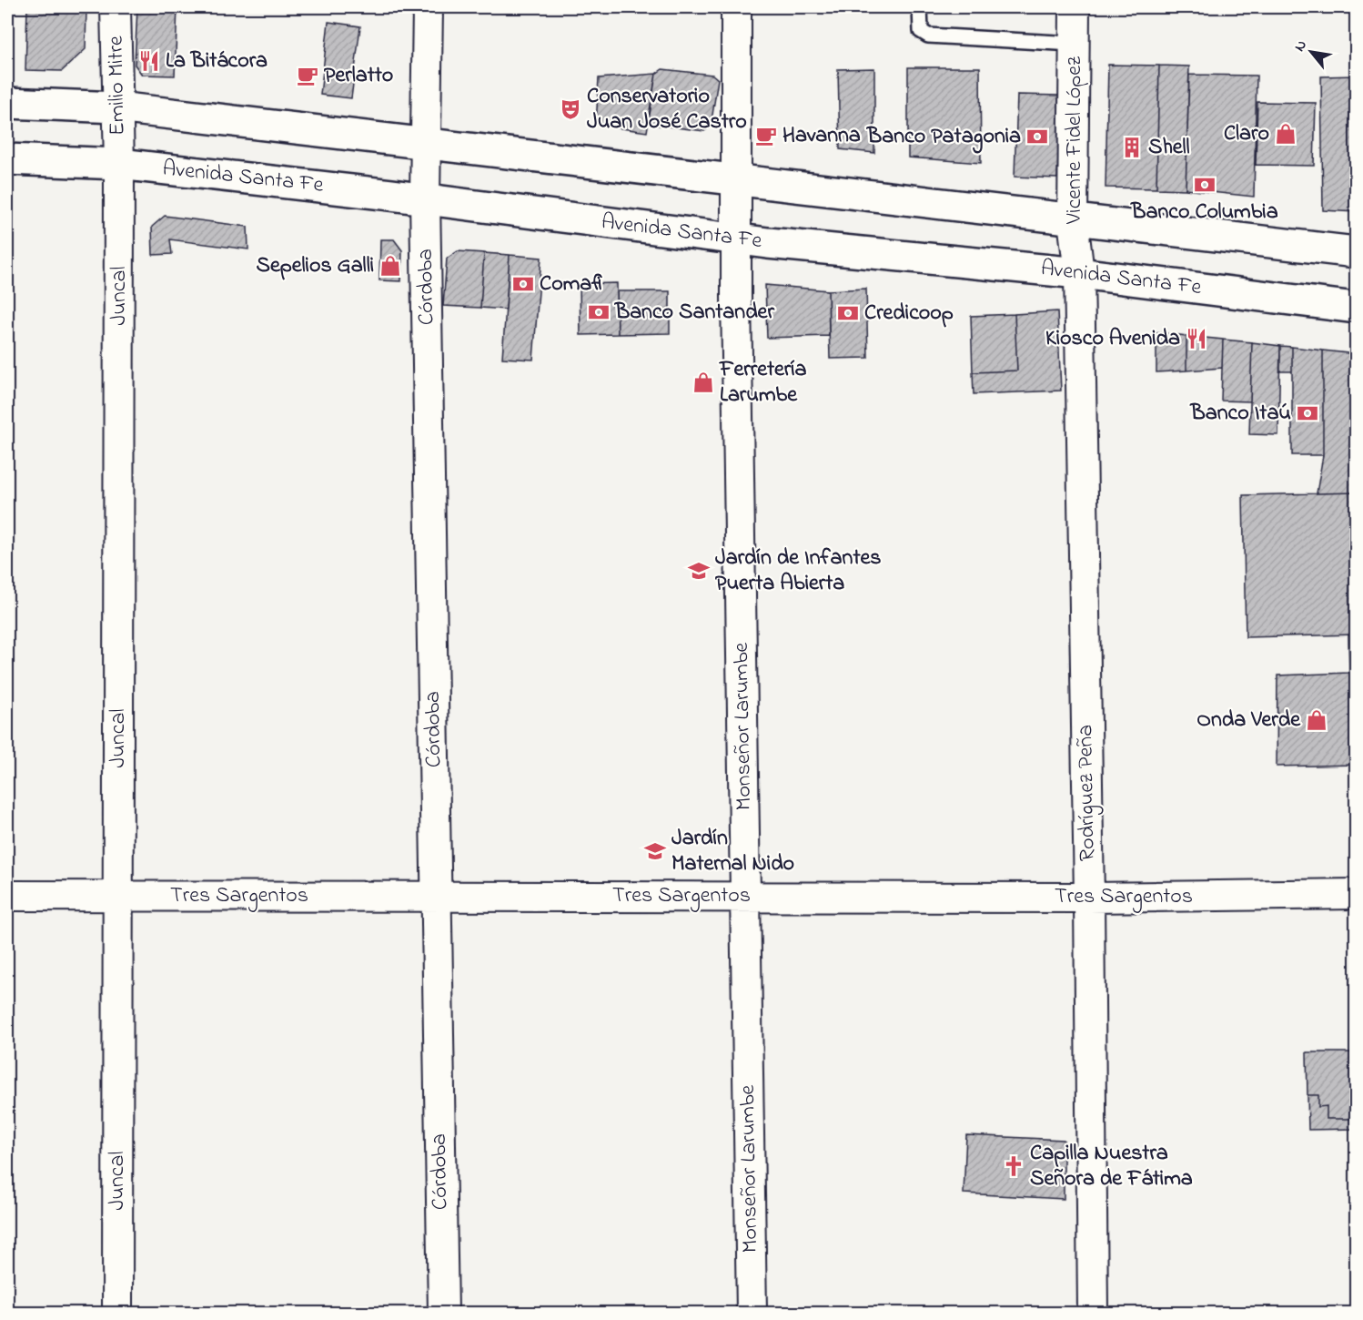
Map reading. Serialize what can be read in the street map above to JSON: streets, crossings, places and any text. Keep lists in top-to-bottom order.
{
  "streets": {
    "main road": ["Avenida Santa Fe"],
    "street": [
      "Emilio Mitre",
      "Vicente Fidel López",
      "Córdoba",
      "Juncal",
      "Monseñor Larumbe",
      "Rodríguez Peña",
      "Tres Sargentos"
    ]
  },
  "crossings": [
    ["Emilio Mitre", "Avenida Santa Fe"],
    ["Emilio Mitre", "Juncal"],
    ["Vicente Fidel López", "Avenida Santa Fe"],
    ["Vicente Fidel López", "Rodríguez Peña"],
    ["Avenida Santa Fe", "Córdoba"],
    ["Avenida Santa Fe", "Juncal"],
    ["Avenida Santa Fe", "Monseñor Larumbe"],
    ["Avenida Santa Fe", "Rodríguez Peña"],
    ["Córdoba", "Tres Sargentos"],
    ["Juncal", "Tres Sargentos"],
    ["Monseñor Larumbe", "Tres Sargentos"],
    ["Rodríguez Peña", "Tres Sargentos"]
  ],
  "places": {
    "restaurant": ["La Bitácora", "Kiosco Avenida"],
    "cafe": ["Perlatto", "Havanna"],
    "theatre": ["Conservatorio Juan José Castro"],
    "shop": [
      "Claro",
      "Sepelios Galli",
      "Ferretería Larumbe",
      "Onda Verde"
    ],
    "bank": [
      "Banco Patagonia",
      "Banco Columbia",
      "Comafi",
      "Banco Santander",
      "Credicoop",
      "Banco Itaú"
    ],
    "building": ["Shell"],
    "school or university": ["Jardín de Infantes Puerta Abierta", "Jardín Maternal Nido"],
    "church": ["Capilla Nuestra Señora de Fátima"]
  },
  "north": "top left"
}
